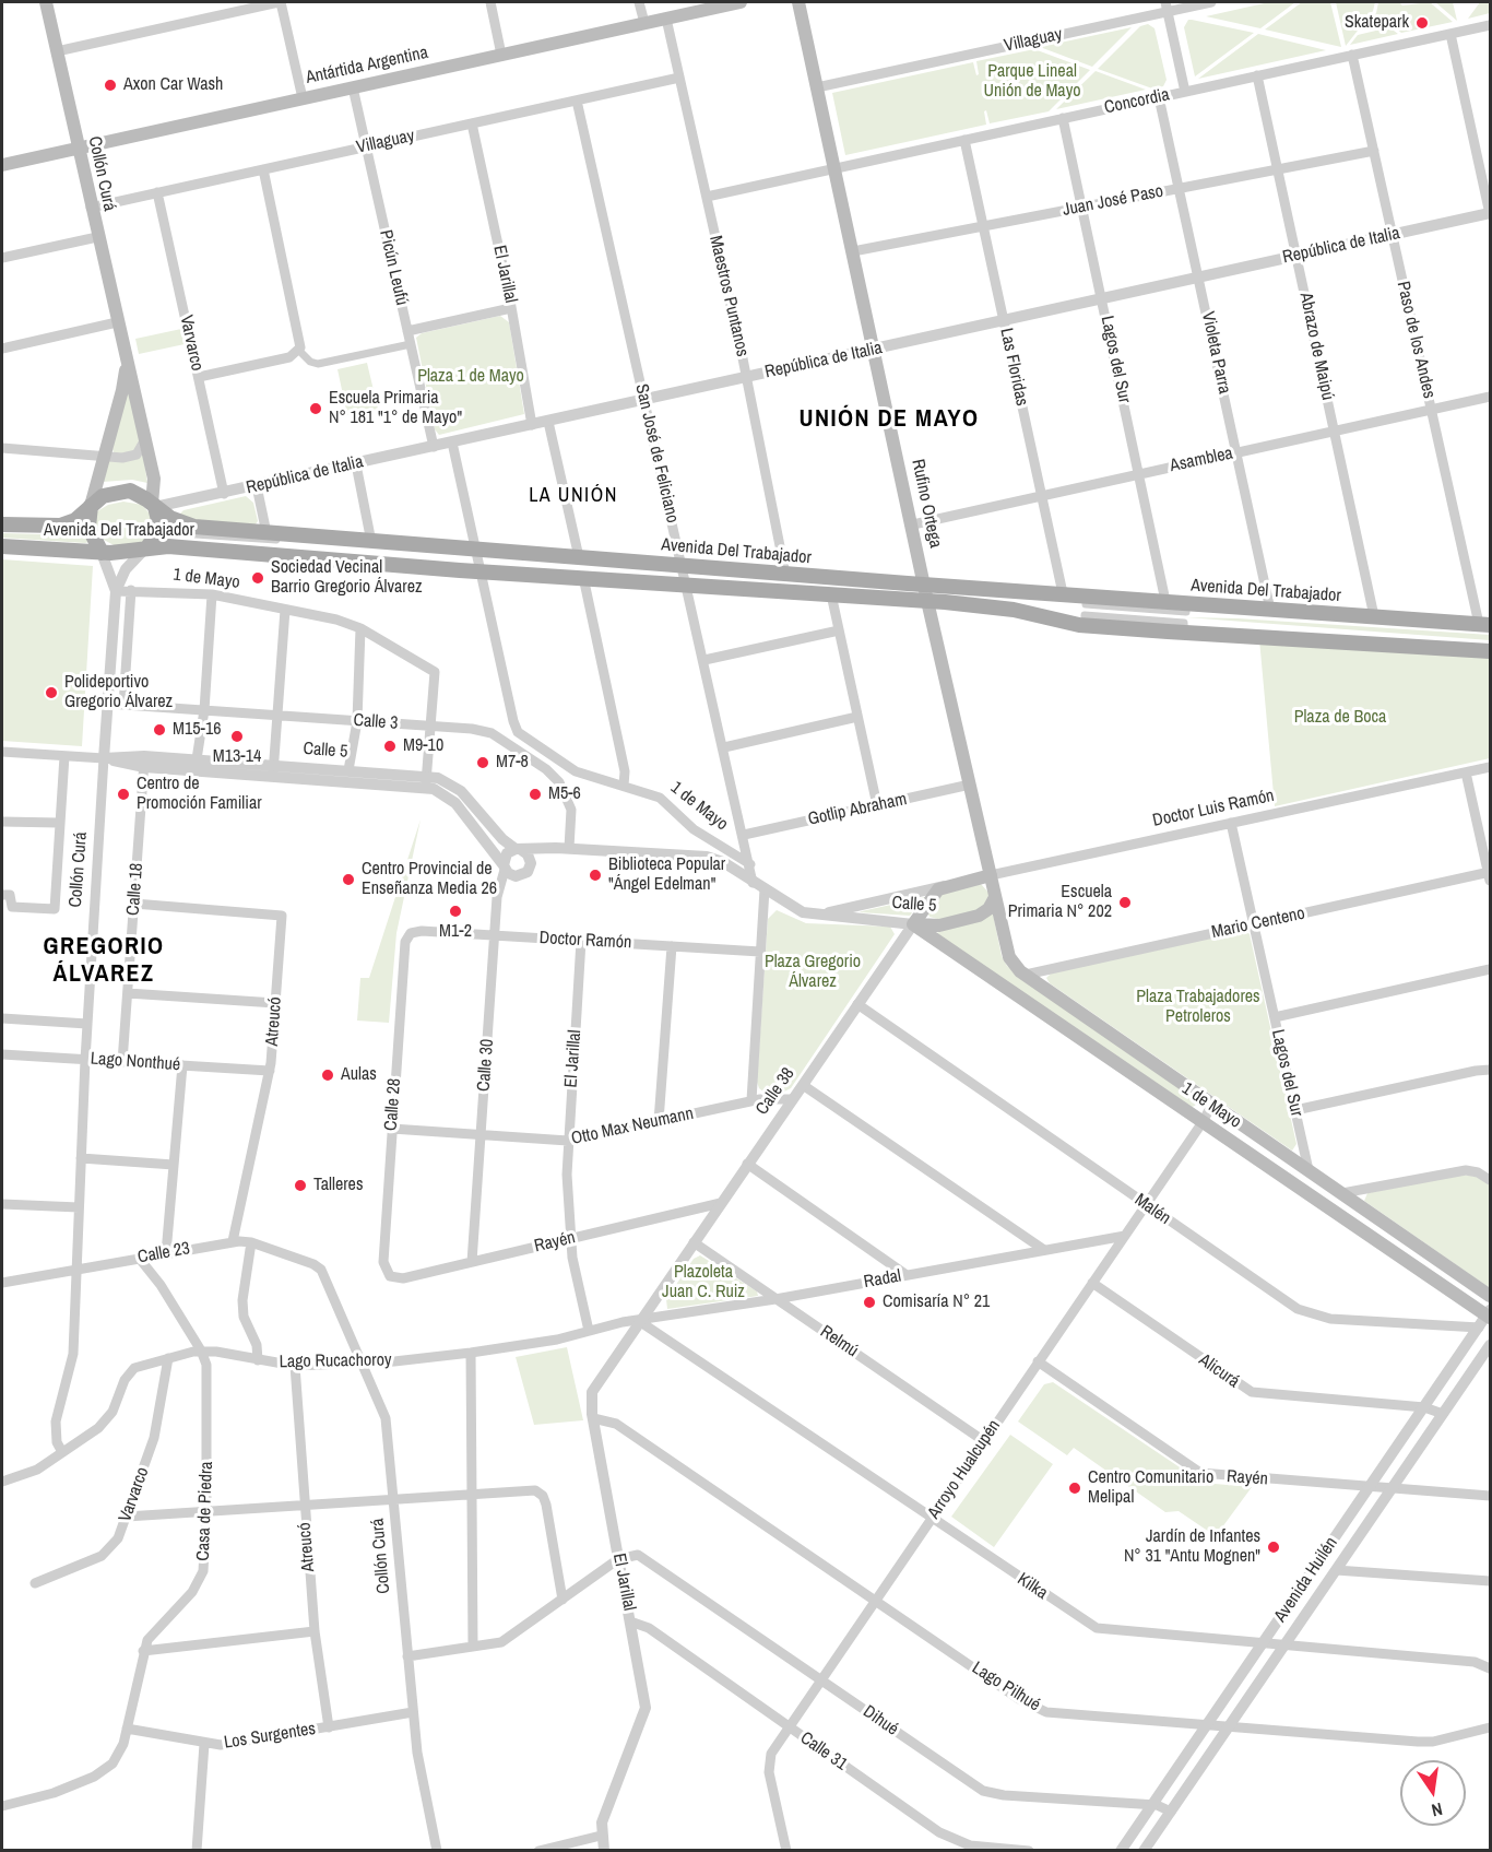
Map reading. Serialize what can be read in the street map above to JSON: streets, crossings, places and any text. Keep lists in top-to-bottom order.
{
  "streets": {
    "main road": [
      "Antártida Argentina",
      "Collón Curá",
      "Rufino Ortega",
      "Avenida Del Trabajador",
      "1 de Mayo",
      "Calle 5",
      "Doctor Luis Ramón",
      "Calle 38"
    ],
    "street": [
      "Villaguay",
      "Concordia",
      "Juan José Paso",
      "República de Italia",
      "Picún Leufú",
      "El Jarillal",
      "Maestros Puntanos",
      "Paso de los Andes",
      "Varvarco",
      "Abrazo de Maipú",
      "Violeta Parra",
      "Lagos del Sur",
      "Las Floridas",
      "San José de Feliciano",
      "Asamblea",
      "Calle 3",
      "Gotlip Abraham",
      "Calle 18",
      "Mario Centeno",
      "Doctor Ramón",
      "Atreucó",
      "Lago Nonthué",
      "Calle 30",
      "Calle 28",
      "Otto Max Neumann",
      "Malén",
      "Rayén",
      "Calle 23",
      "Radal",
      "Relmú",
      "Lago Rucachoroy",
      "Alicurá",
      "Arroyo Hualcupén",
      "Casa de Piedra",
      "Avenida Huilén",
      "Kilka",
      "Lago Pilhué",
      "Dihué",
      "Los Surgentes",
      "Calle 31"
    ]
  },
  "crossings": [
    ["Villaguay", "Collón Curá"],
    ["Villaguay", "Picún Leufú"],
    ["Villaguay", "El Jarillal"],
    ["Villaguay", "Maestros Puntanos"],
    ["Villaguay", "Varvarco"],
    ["Villaguay", "San José de Feliciano"],
    ["Villaguay", "Rufino Ortega"],
    ["Antártida Argentina", "Collón Curá"],
    ["Antártida Argentina", "Picún Leufú"],
    ["Antártida Argentina", "Maestros Puntanos"],
    ["Concordia", "Maestros Puntanos"],
    ["Concordia", "Paso de los Andes"],
    ["Concordia", "Abrazo de Maipú"],
    ["Concordia", "Violeta Parra"],
    ["Concordia", "Lagos del Sur"],
    ["Concordia", "Las Floridas"],
    ["Concordia", "Rufino Ortega"],
    ["Collón Curá", "República de Italia"],
    ["Collón Curá", "Avenida Del Trabajador"],
    ["Collón Curá", "1 de Mayo"],
    ["Collón Curá", "Calle 3"],
    ["Collón Curá", "Calle 5"],
    ["Collón Curá", "Lago Nonthué"],
    ["Collón Curá", "Calle 23"],
    ["Collón Curá", "Lago Rucachoroy"],
    ["Collón Curá", "Los Surgentes"],
    ["Juan José Paso", "Paso de los Andes"],
    ["Juan José Paso", "Abrazo de Maipú"],
    ["Juan José Paso", "Violeta Parra"],
    ["Juan José Paso", "Lagos del Sur"],
    ["Juan José Paso", "Las Floridas"],
    ["Juan José Paso", "Rufino Ortega"],
    ["República de Italia", "Picún Leufú"],
    ["República de Italia", "El Jarillal"],
    ["República de Italia", "Maestros Puntanos"],
    ["República de Italia", "Paso de los Andes"],
    ["República de Italia", "Varvarco"],
    ["República de Italia", "Abrazo de Maipú"],
    ["República de Italia", "Violeta Parra"],
    ["República de Italia", "Lagos del Sur"],
    ["República de Italia", "Las Floridas"],
    ["República de Italia", "San José de Feliciano"],
    ["República de Italia", "Rufino Ortega"],
    ["República de Italia", "Avenida Del Trabajador"],
    ["El Jarillal", "Doctor Ramón"],
    ["El Jarillal", "Calle 38"],
    ["El Jarillal", "Otto Max Neumann"],
    ["El Jarillal", "Rayén"],
    ["El Jarillal", "Radal"],
    ["El Jarillal", "Lago Rucachoroy"],
    ["El Jarillal", "Kilka"],
    ["El Jarillal", "Lago Pilhué"],
    ["El Jarillal", "Dihué"],
    ["El Jarillal", "Calle 31"],
    ["Maestros Puntanos", "Avenida Del Trabajador"],
    ["Paso de los Andes", "Asamblea"],
    ["Paso de los Andes", "Avenida Del Trabajador"],
    ["Varvarco", "Lago Rucachoroy"],
    ["Abrazo de Maipú", "Asamblea"],
    ["Abrazo de Maipú", "Avenida Del Trabajador"],
    ["Violeta Parra", "Asamblea"],
    ["Violeta Parra", "Avenida Del Trabajador"],
    ["Lagos del Sur", "Asamblea"],
    ["Lagos del Sur", "Avenida Del Trabajador"],
    ["Lagos del Sur", "1 de Mayo"],
    ["Lagos del Sur", "Doctor Luis Ramón"],
    ["Lagos del Sur", "Mario Centeno"],
    ["Las Floridas", "Asamblea"],
    ["Las Floridas", "Avenida Del Trabajador"],
    ["San José de Feliciano", "Avenida Del Trabajador"],
    ["San José de Feliciano", "1 de Mayo"],
    ["San José de Feliciano", "Calle 5"],
    ["San José de Feliciano", "Gotlip Abraham"],
    ["Asamblea", "Rufino Ortega"],
    ["Rufino Ortega", "Avenida Del Trabajador"],
    ["Rufino Ortega", "1 de Mayo"],
    ["Rufino Ortega", "Calle 5"],
    ["Rufino Ortega", "Doctor Luis Ramón"],
    ["Rufino Ortega", "Gotlip Abraham"],
    ["Avenida Del Trabajador", "1 de Mayo"],
    ["1 de Mayo", "Calle 3"],
    ["1 de Mayo", "Calle 5"],
    ["1 de Mayo", "Mario Centeno"],
    ["1 de Mayo", "Calle 38"],
    ["1 de Mayo", "Arroyo Hualcupén"],
    ["1 de Mayo", "Avenida Huilén"],
    ["Calle 3", "Calle 5"],
    ["Calle 5", "Doctor Luis Ramón"],
    ["Calle 5", "Calle 18"],
    ["Calle 5", "Calle 30"],
    ["Calle 5", "Calle 38"],
    ["Doctor Luis Ramón", "Calle 38"],
    ["Calle 18", "Atreucó"],
    ["Calle 18", "Lago Nonthué"],
    ["Doctor Ramón", "Calle 30"],
    ["Doctor Ramón", "Calle 28"],
    ["Atreucó", "Lago Nonthué"],
    ["Atreucó", "Calle 23"],
    ["Atreucó", "Lago Rucachoroy"],
    ["Atreucó", "Los Surgentes"],
    ["Calle 30", "Otto Max Neumann"],
    ["Calle 30", "Rayén"],
    ["Calle 38", "Otto Max Neumann"],
    ["Calle 38", "Malén"],
    ["Calle 38", "Rayén"],
    ["Calle 38", "Radal"],
    ["Calle 38", "Relmú"],
    ["Calle 38", "Lago Rucachoroy"],
    ["Calle 38", "Kilka"],
    ["Calle 28", "Otto Max Neumann"],
    ["Calle 28", "Rayén"],
    ["Malén", "Arroyo Hualcupén"],
    ["Malén", "Avenida Huilén"],
    ["Rayén", "Arroyo Hualcupén"],
    ["Rayén", "Avenida Huilén"],
    ["Calle 23", "Casa de Piedra"],
    ["Radal", "Relmú"],
    ["Radal", "Lago Rucachoroy"],
    ["Radal", "Arroyo Hualcupén"],
    ["Radal", "Kilka"],
    ["Relmú", "Arroyo Hualcupén"],
    ["Lago Rucachoroy", "Casa de Piedra"],
    ["Lago Rucachoroy", "Kilka"],
    ["Alicurá", "Arroyo Hualcupén"],
    ["Alicurá", "Avenida Huilén"],
    ["Arroyo Hualcupén", "Kilka"],
    ["Arroyo Hualcupén", "Lago Pilhué"],
    ["Arroyo Hualcupén", "Dihué"],
    ["Arroyo Hualcupén", "Calle 31"],
    ["Casa de Piedra", "Los Surgentes"],
    ["Avenida Huilén", "Kilka"],
    ["Avenida Huilén", "Lago Pilhué"],
    ["Avenida Huilén", "Dihué"]
  ],
  "districts": ["UNIÓN DE MAYO", "LA UNIÓN", "GREGORIO ÁLVAREZ"],
  "parks": [
    "Parque Lineal Unión de Mayo",
    "Plaza 1 de Mayo",
    "Plaza de Boca",
    "Plaza Gregorio Álvarez",
    "Plaza Trabajadores Petroleros",
    "Plazoleta Juan C. Ruiz"
  ],
  "places": [
    "Skatepark",
    "Axon Car Wash",
    "Escuela Primaria N° 181 \"1° de Mayo\"",
    "Sociedad Vecinal Barrio Gregorio Álvarez",
    "Polideportivo Gregorio Álvarez",
    "M15-16",
    "M13-14",
    "M9-10",
    "M7-8",
    "Centro de Promoción Familiar",
    "M5-6",
    "Biblioteca Popular \"Ángel Edelman\"",
    "Centro Provincial de Enseñanza Media 26",
    "Escuela Primaria N° 202",
    "M1-2",
    "Aulas",
    "Talleres",
    "Comisaría N° 21",
    "Centro Comunitario Melipal",
    "Jardín de Infantes N° 31 \"Antu Mognen\""
  ],
  "north": "bottom"
}
